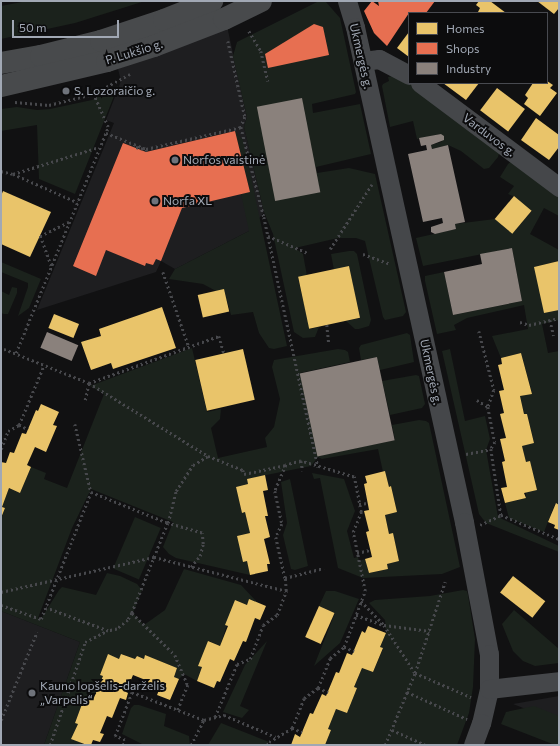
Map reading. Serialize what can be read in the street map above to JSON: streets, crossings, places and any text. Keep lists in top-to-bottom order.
{
  "streets": {
    "main road": ["P. Lukšio g."],
    "street": ["Ukmergės g.", "Varduvos g."]
  },
  "places": [
    "S. Lozoraičio g.",
    "Norfos vaistinė",
    "Norfa XL",
    "Kauno lopšelis-darželis „Varpelis“"
  ],
  "legend": ["Homes", "Shops", "Industry"],
  "scale_bar": "50 m"
}
